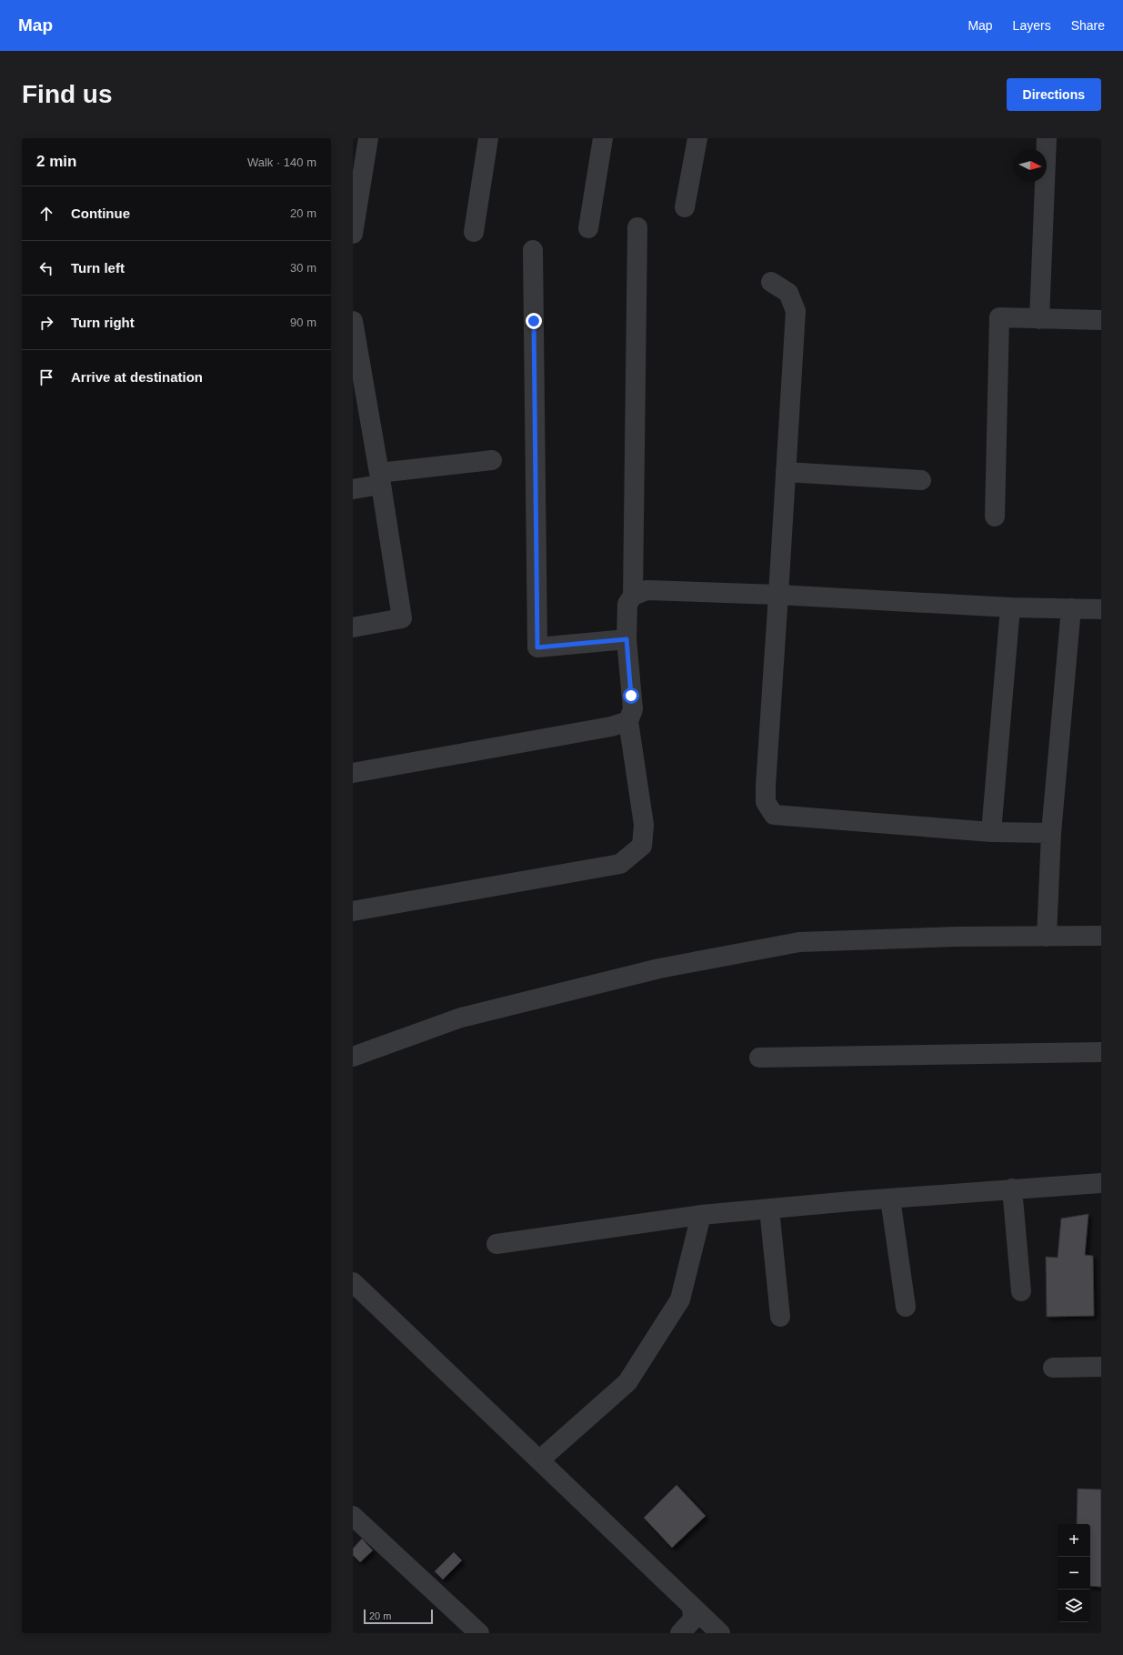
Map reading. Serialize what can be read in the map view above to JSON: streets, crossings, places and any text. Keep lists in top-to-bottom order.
{
  "scale_bar": "20 m",
  "north": "right",
  "page": {
    "header": "Map",
    "nav": ["Map", "Layers", "Share"],
    "buttons": "Directions",
    "title": "Find us",
    "heading": ["2 min", "Walk · 140 m"],
    "list": [
      ["Continue", "20 m"],
      ["Turn left", "30 m"],
      ["Turn right", "90 m"],
      "Arrive at destination"
    ],
    "map_buttons": ["+", "−"],
    "scale": "20 m"
  }
}
